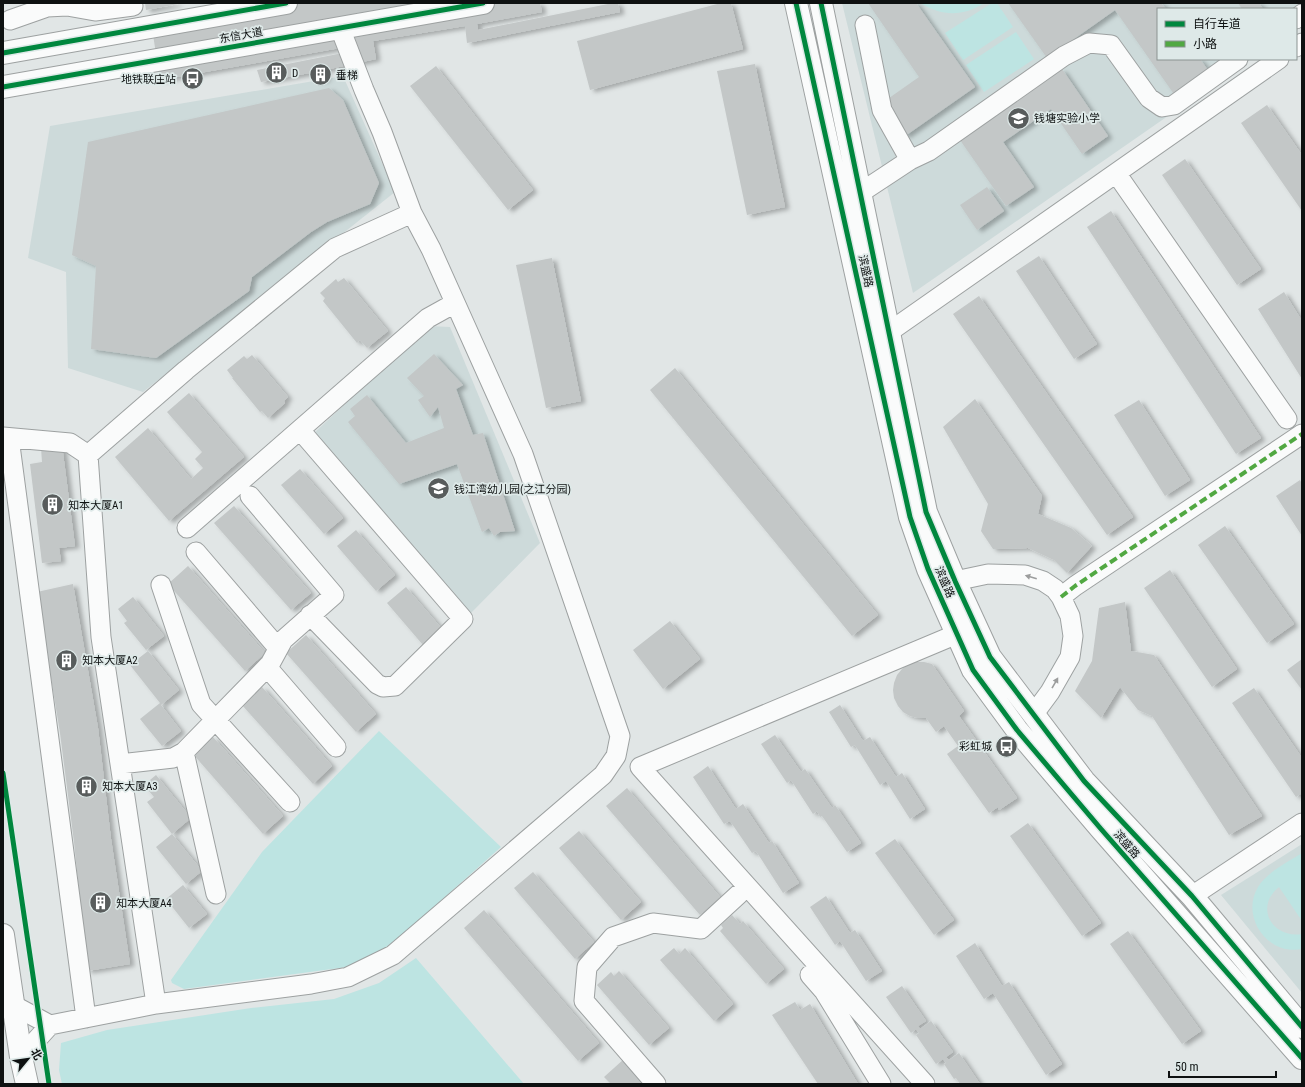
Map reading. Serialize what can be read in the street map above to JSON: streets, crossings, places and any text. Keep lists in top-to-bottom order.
{
  "streets": {
    "main road": ["东信大道", "滨盛路"]
  },
  "places": {
    "building": [
      "D",
      "垂梯",
      "知本大厦A1",
      "知本大厦A2",
      "知本大厦A3",
      "知本大厦A4"
    ],
    "bus stop": ["地铁联庄站", "彩虹城"],
    "school or university": ["钱塘实验小学", "钱江湾幼儿园(之江分园)"]
  },
  "legend": ["自行车道", "小路"],
  "scale_bar": "50 m",
  "north": "top right"
}
